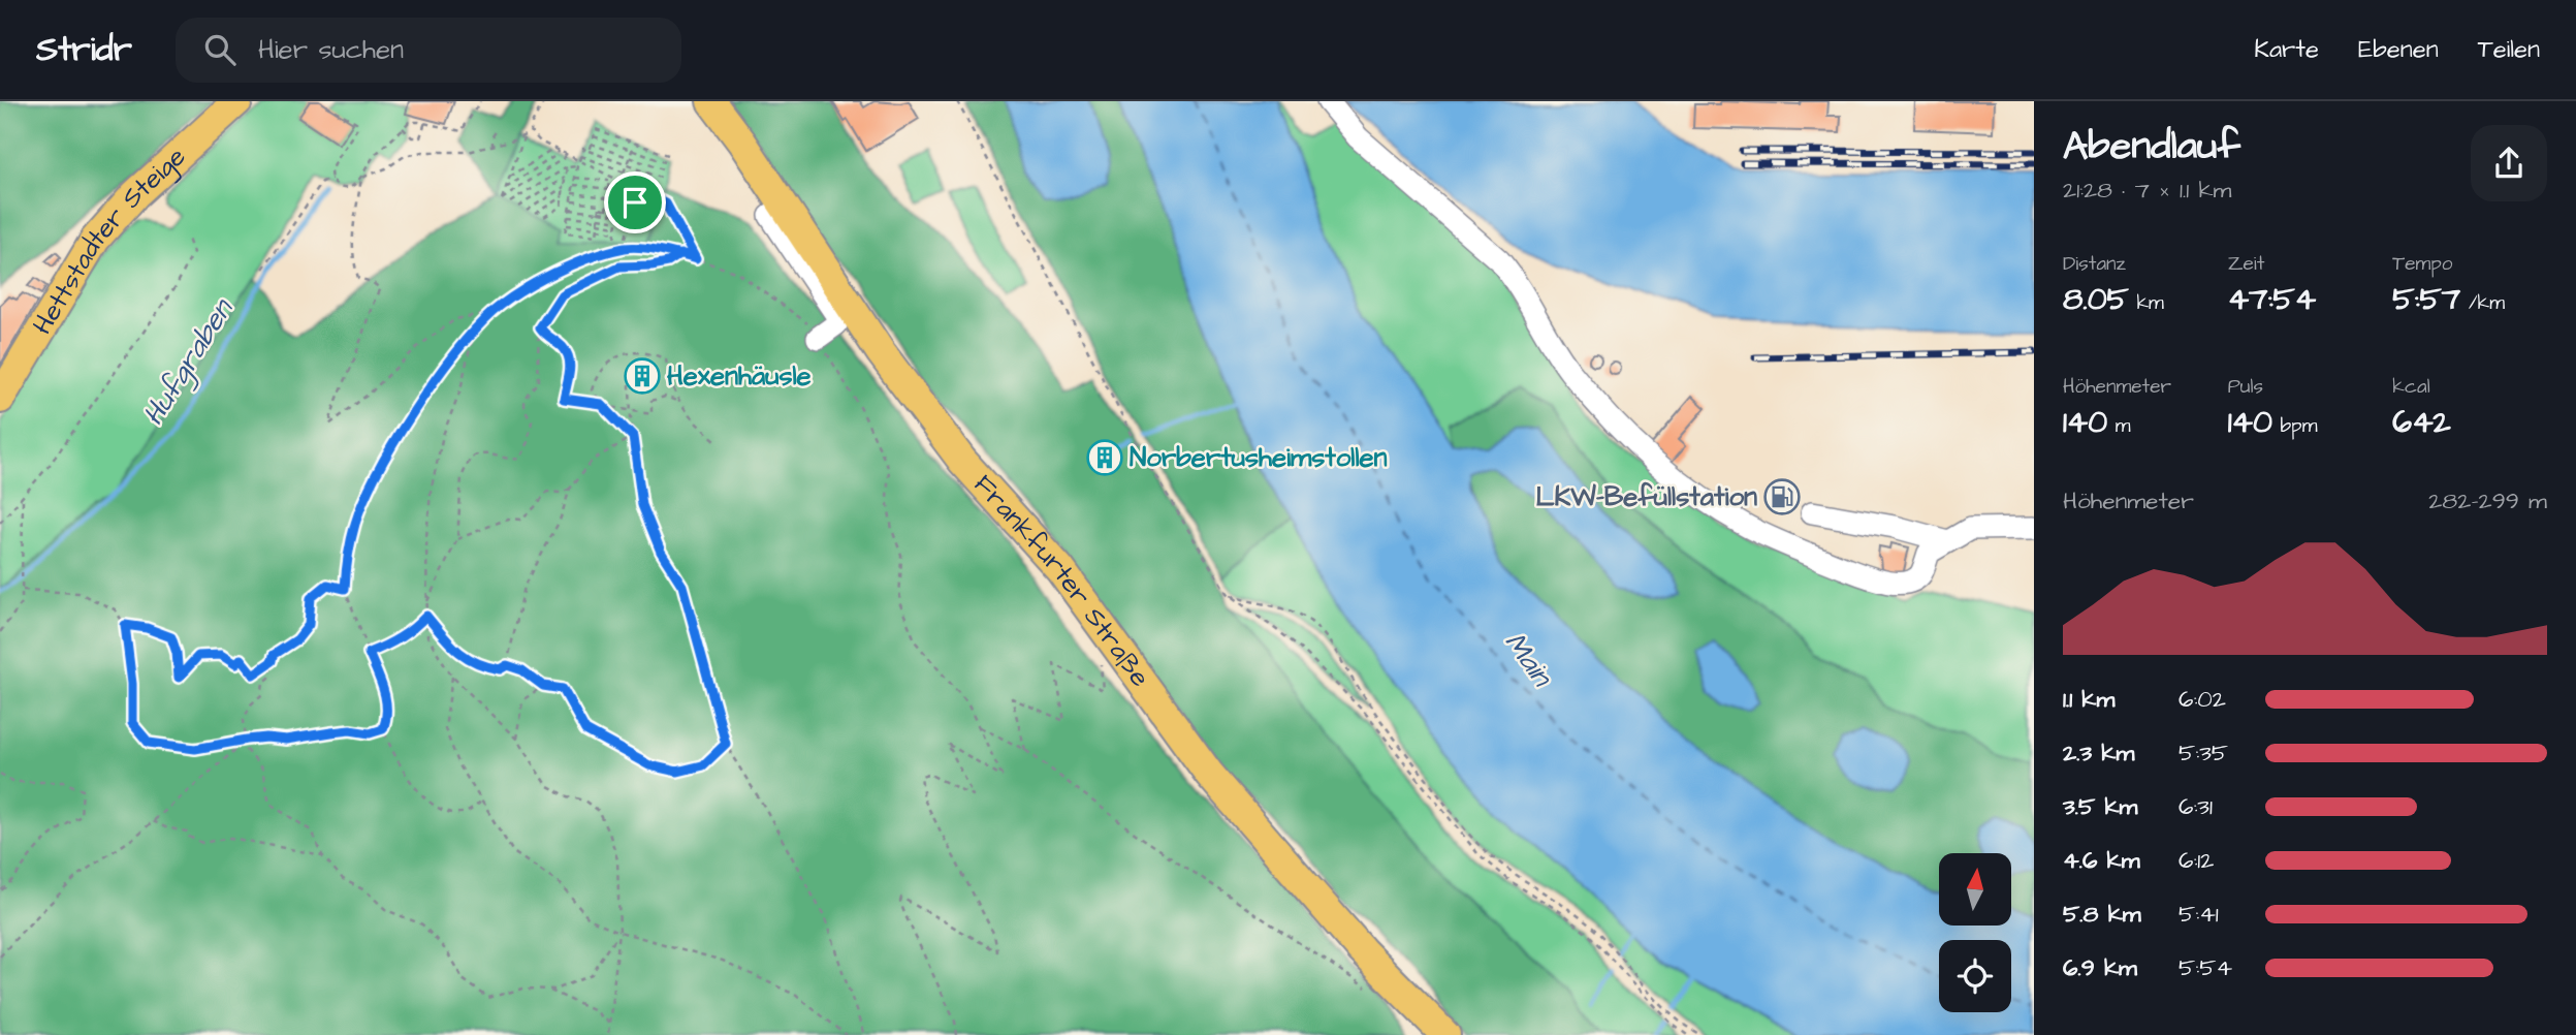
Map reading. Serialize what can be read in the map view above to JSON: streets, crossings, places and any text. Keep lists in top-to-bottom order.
{
  "streets": {
    "main road": ["Hettstadter Steige", "Frankfurter Straße"]
  },
  "water": ["Hufgraben", "Main"],
  "places": {
    "building": ["Hexenhäusle", "Norbertusheimstollen"],
    "fuel station": ["LKW-Befüllstation"]
  },
  "north": "top",
  "page": {
    "header": "Stridr",
    "search": "Hier suchen",
    "nav": ["Karte", "Ebenen", "Teilen"],
    "heading": ["Abendlauf", "21:28 · 7 × 1.1 km"],
    "stats": [
      ["Distanz", "8.05 km"],
      ["Zeit", "47:54"],
      ["Tempo", "5:57 /km"],
      ["Höhenmeter", "140 m"],
      ["Puls", "140 bpm"],
      ["kcal", "642"]
    ],
    "chart": ["Höhenmeter", "282–299 m"],
    "list": [
      {
        "name": "1.1 km",
        "note": "6:02"
      },
      {
        "name": "2.3 km",
        "note": "5:35"
      },
      {
        "name": "3.5 km",
        "note": "6:31"
      },
      {
        "name": "4.6 km",
        "note": "6:12"
      },
      {
        "name": "5.8 km",
        "note": "5:41"
      },
      {
        "name": "6.9 km",
        "note": "5:54"
      }
    ]
  }
}
